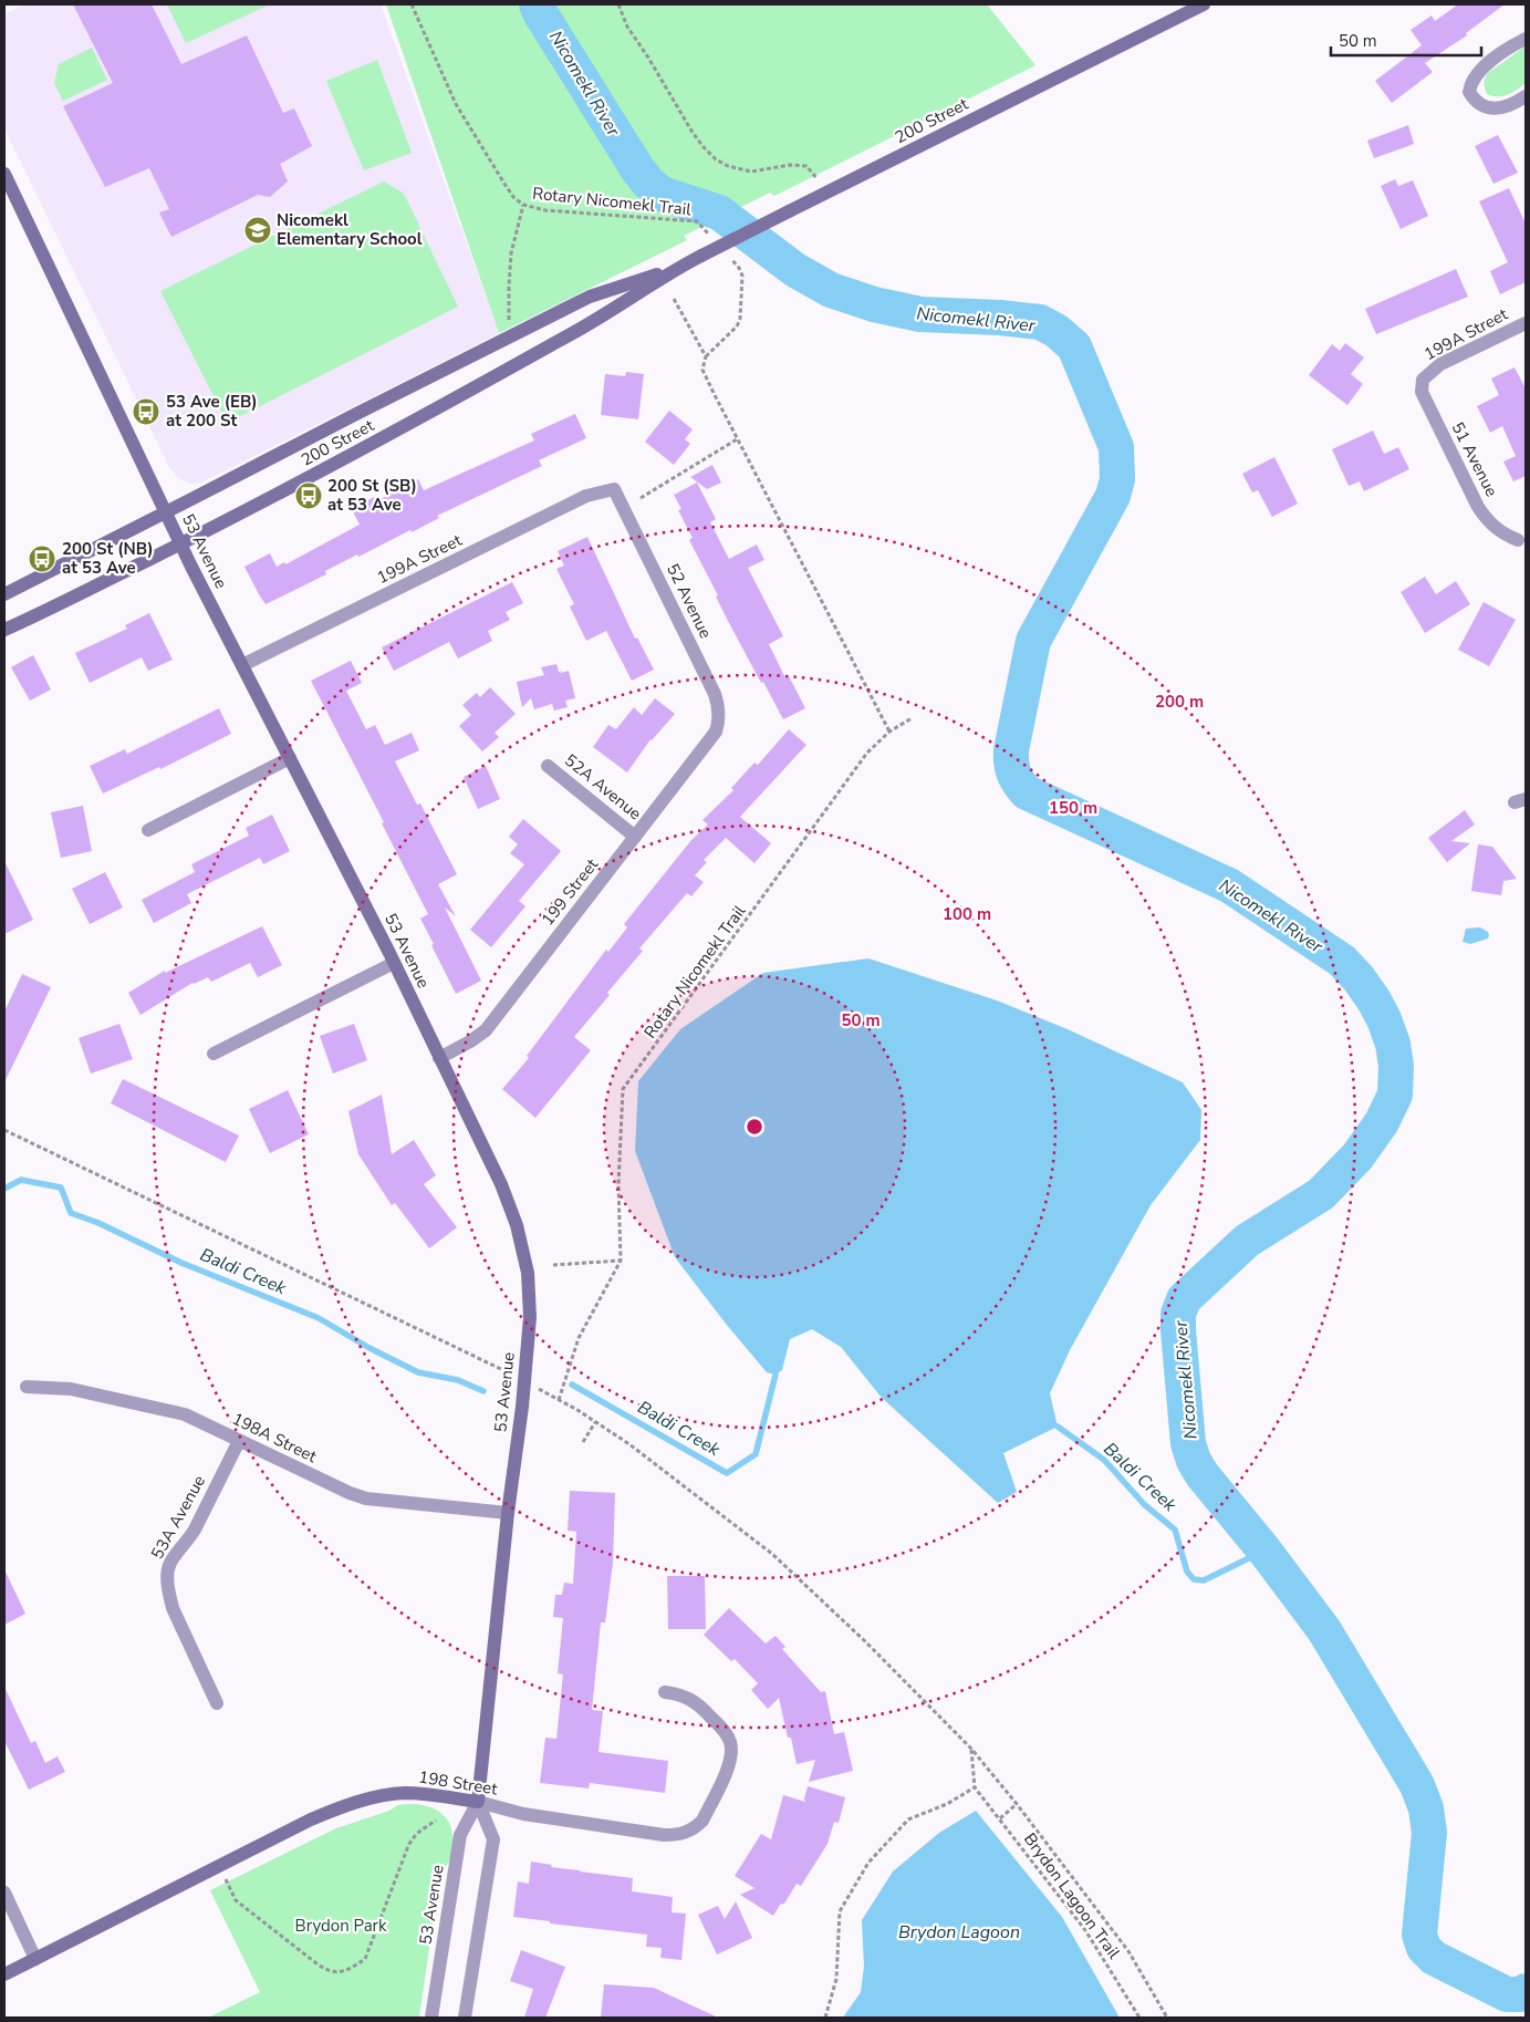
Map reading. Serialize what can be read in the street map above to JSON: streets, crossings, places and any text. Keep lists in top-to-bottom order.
{
  "streets": {
    "street": [
      "200 Street",
      "199A Street",
      "51 Avenue",
      "53 Avenue",
      "52 Avenue",
      "52A Avenue",
      "199 Street",
      "198A Street",
      "53A Avenue",
      "198 Street"
    ],
    "path": ["Rotary Nicomekl Trail", "Brydon Lagoon Trail"]
  },
  "crossings": [
    ["200 Street", "53 Avenue"],
    ["199A Street", "51 Avenue"],
    ["199A Street", "53 Avenue"],
    ["199A Street", "52 Avenue"],
    ["53 Avenue", "199 Street"],
    ["53 Avenue", "198A Street"],
    ["53 Avenue", "198 Street"],
    ["52 Avenue", "199 Street"],
    ["52A Avenue", "199 Street"],
    ["198A Street", "53A Avenue"]
  ],
  "water": ["Nicomekl River", "Baldi Creek", "Brydon Lagoon"],
  "parks": ["Brydon Park"],
  "places": {
    "school or university": ["Nicomekl Elementary School"],
    "bus stop": ["53 Ave (EB) at 200 St", "200 St (SB) at 53 Ave", "200 St (NB) at 53 Ave"]
  },
  "scale_bar": "50 m",
  "rings": [
    "200 m",
    "150 m",
    "100 m",
    "50 m"
  ]
}
